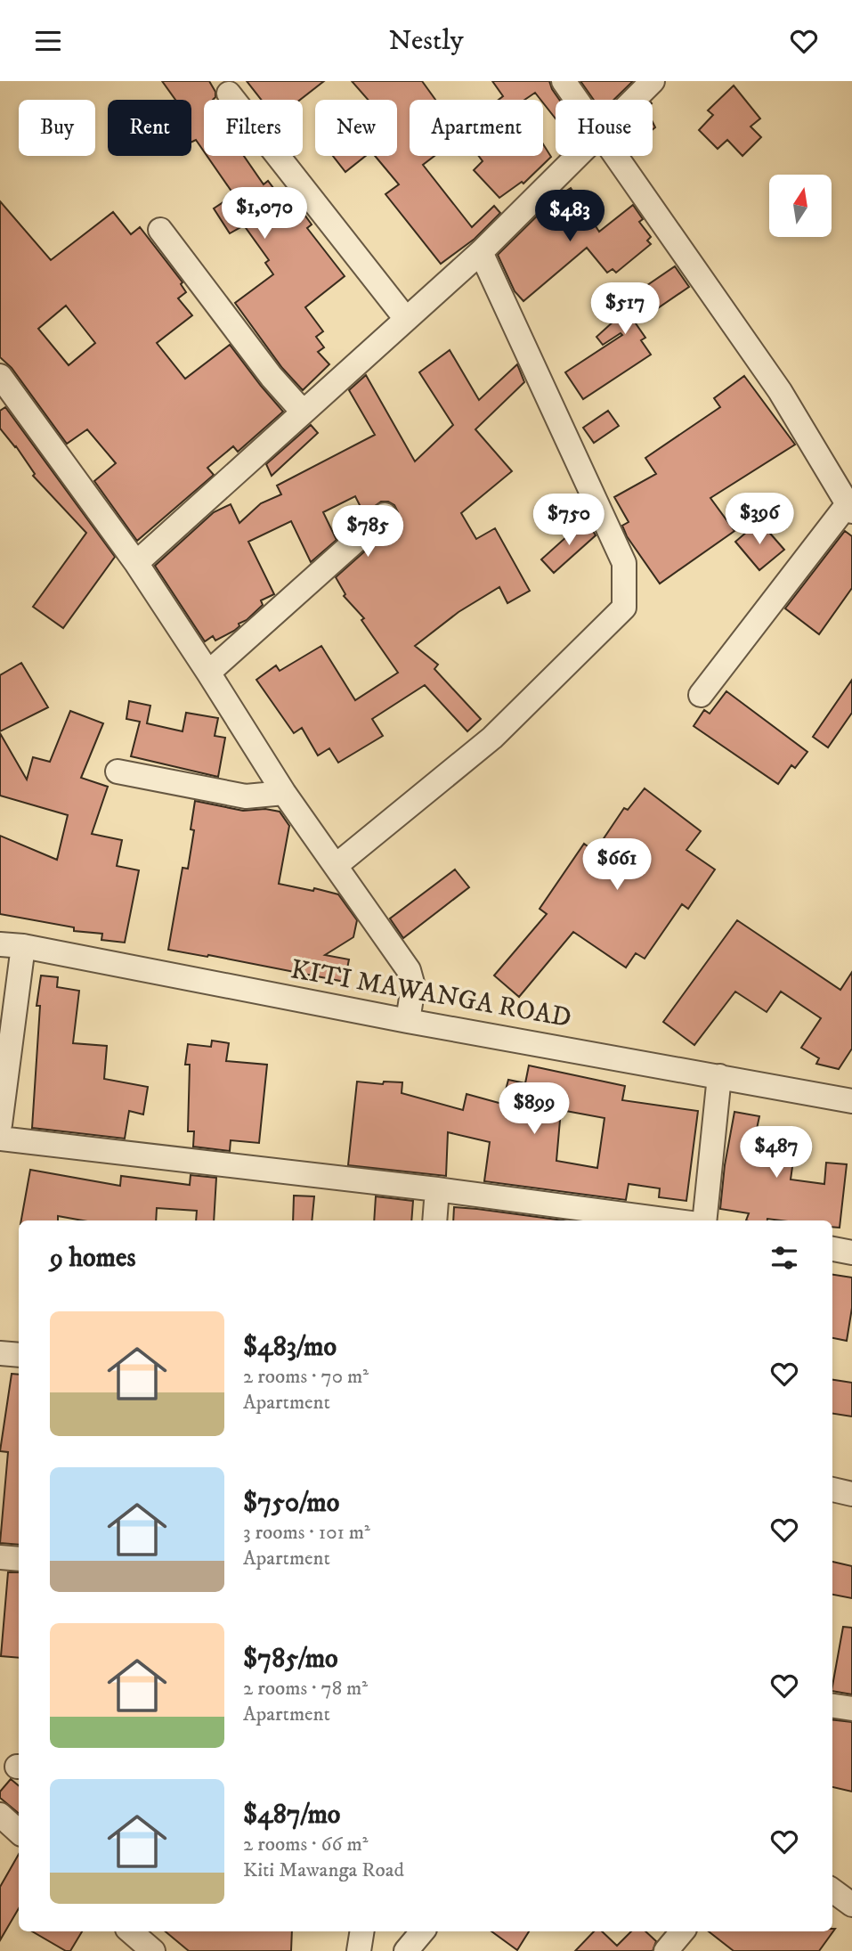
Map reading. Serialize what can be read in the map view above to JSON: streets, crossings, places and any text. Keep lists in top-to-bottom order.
{
  "streets": {
    "street": ["KITI MAWANGA ROAD"]
  },
  "north": "top",
  "page": {
    "header": "Nestly",
    "chip": [
      "Buy",
      "Rent",
      "Filters",
      "New",
      "Apartment",
      "House"
    ],
    "price": [
      "$1,070",
      "$483",
      "$517",
      "$396",
      "$750",
      "$785",
      "$661",
      "$899",
      "$487"
    ],
    "heading": "9 homes",
    "list": [
      {
        "name": "$483/mo",
        "note": "2 rooms · 70 m² · Apartment"
      },
      {
        "name": "$750/mo",
        "note": "3 rooms · 101 m² · Apartment"
      },
      {
        "name": "$785/mo",
        "note": "2 rooms · 78 m² · Apartment"
      },
      {
        "name": "$487/mo",
        "note": "2 rooms · 66 m² · Kiti Mawanga Road"
      }
    ]
  }
}
